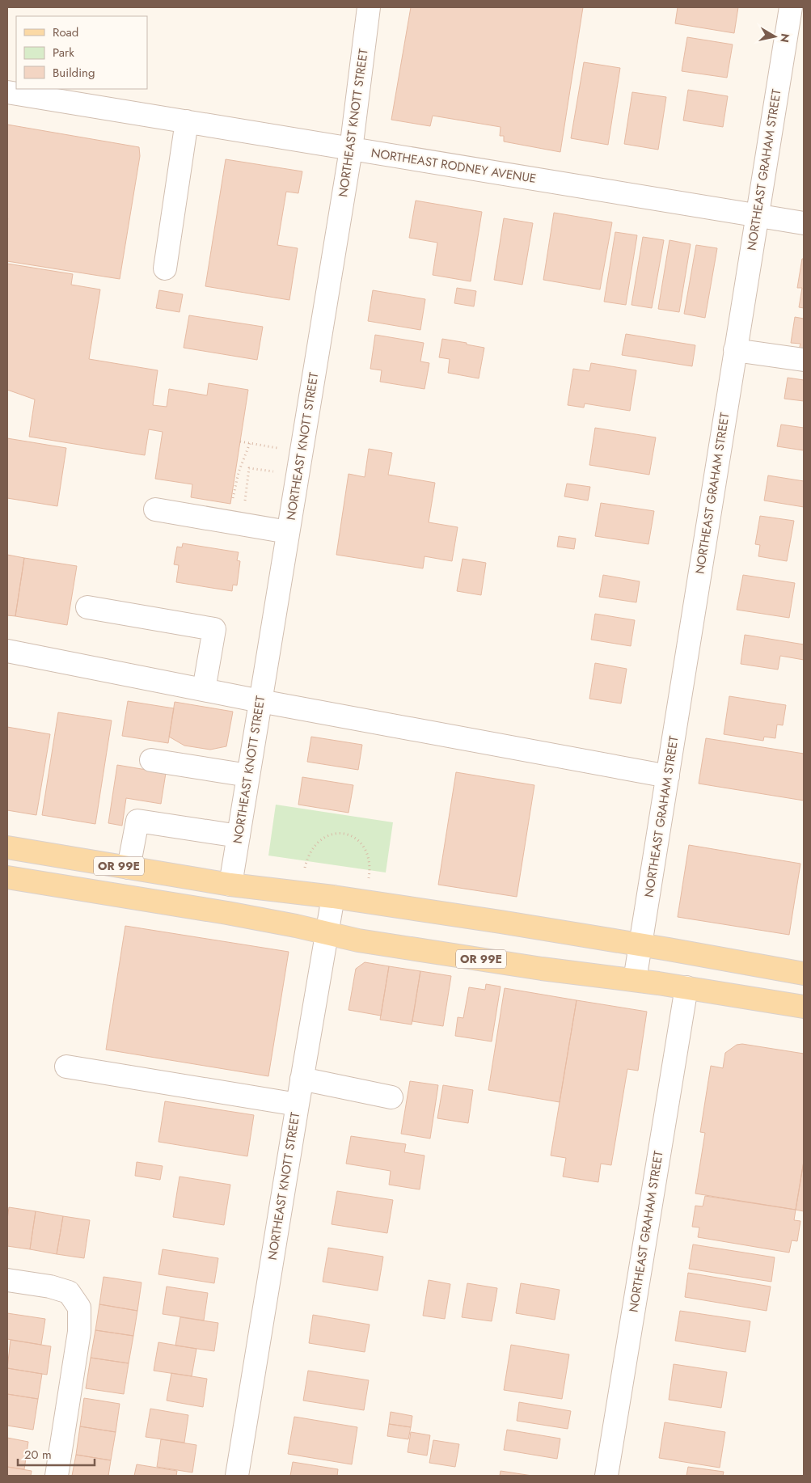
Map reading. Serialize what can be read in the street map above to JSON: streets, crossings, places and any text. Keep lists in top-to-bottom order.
{
  "streets": {
    "main road": ["OR 99E"],
    "street": ["NORTHEAST KNOTT STREET", "NORTHEAST RODNEY AVENUE", "NORTHEAST GRAHAM STREET"]
  },
  "crossings": [
    ["NORTHEAST KNOTT STREET", "NORTHEAST RODNEY AVENUE"],
    ["NORTHEAST KNOTT STREET", "OR 99E"],
    ["NORTHEAST RODNEY AVENUE", "NORTHEAST GRAHAM STREET"],
    ["NORTHEAST GRAHAM STREET", "OR 99E"]
  ],
  "legend": ["Road", "Park", "Building"],
  "scale_bar": "20 m",
  "north": "right"
}
